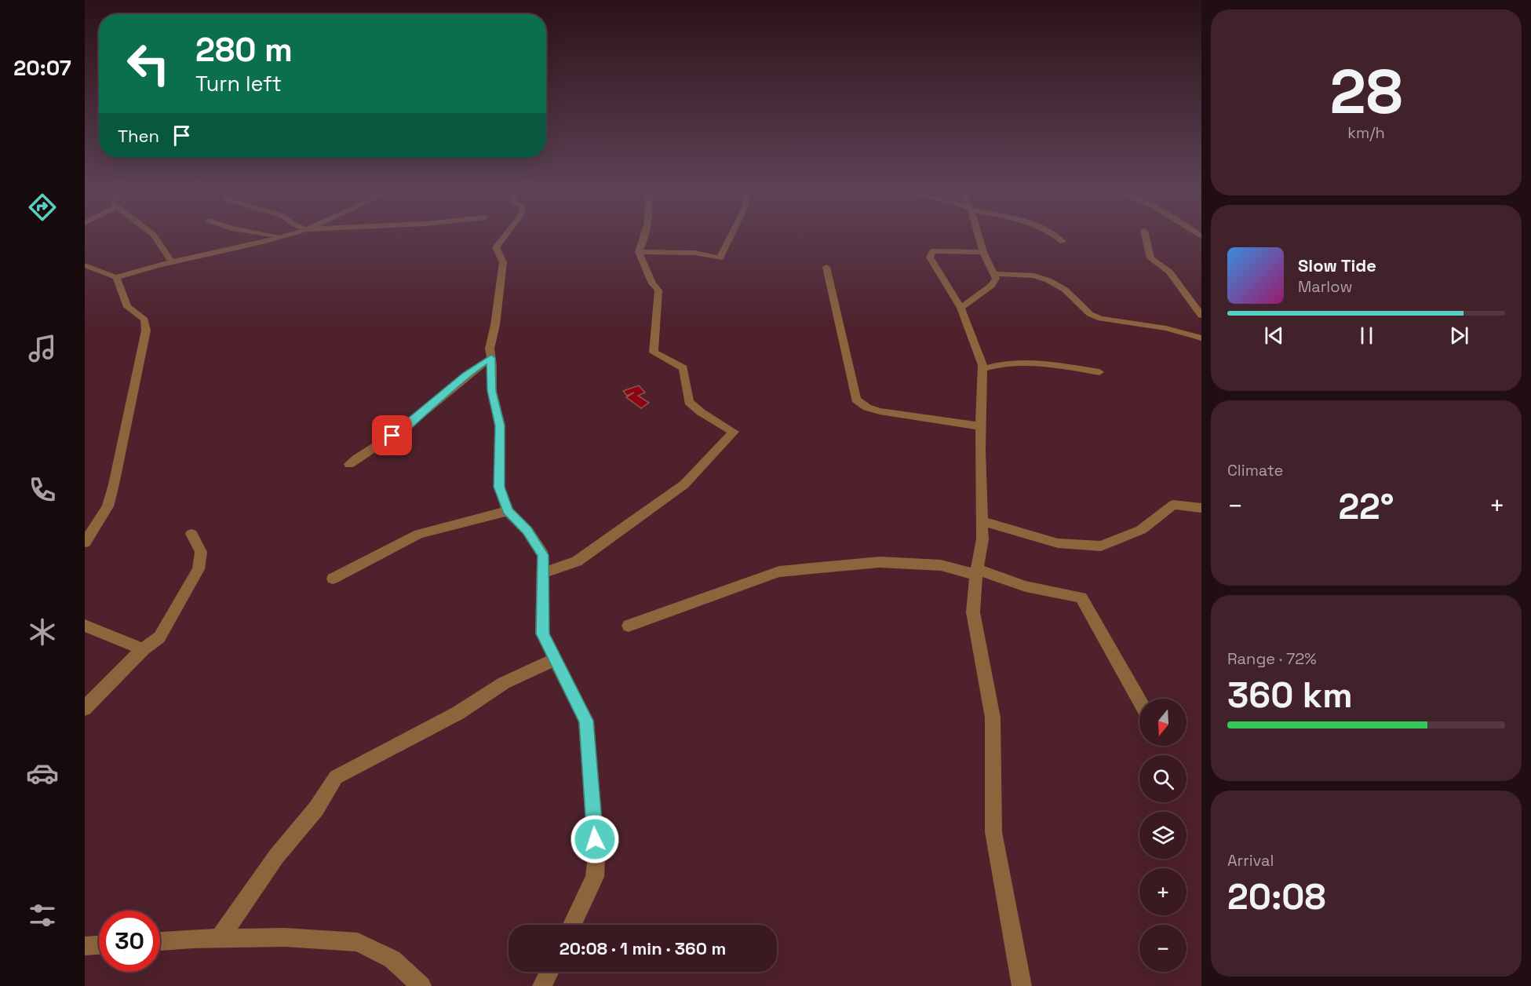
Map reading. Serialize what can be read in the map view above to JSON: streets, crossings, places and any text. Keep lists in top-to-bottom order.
{
  "north": "bottom",
  "page": {
    "tabs": "20:07",
    "tile": [
      ["28", "km/h"],
      "Climate",
      ["Range · 72%", "360 km"],
      ["Arrival", "20:08"]
    ],
    "turn": ["280 m", "Turn left"],
    "then": "Then",
    "song": ["Slow Tide", "Marlow"],
    "heat": ["−", "22°", "+"],
    "map_buttons": ["+", "−"],
    "limit": "30",
    "trip": "20:08 · 1 min · 360 m"
  }
}
